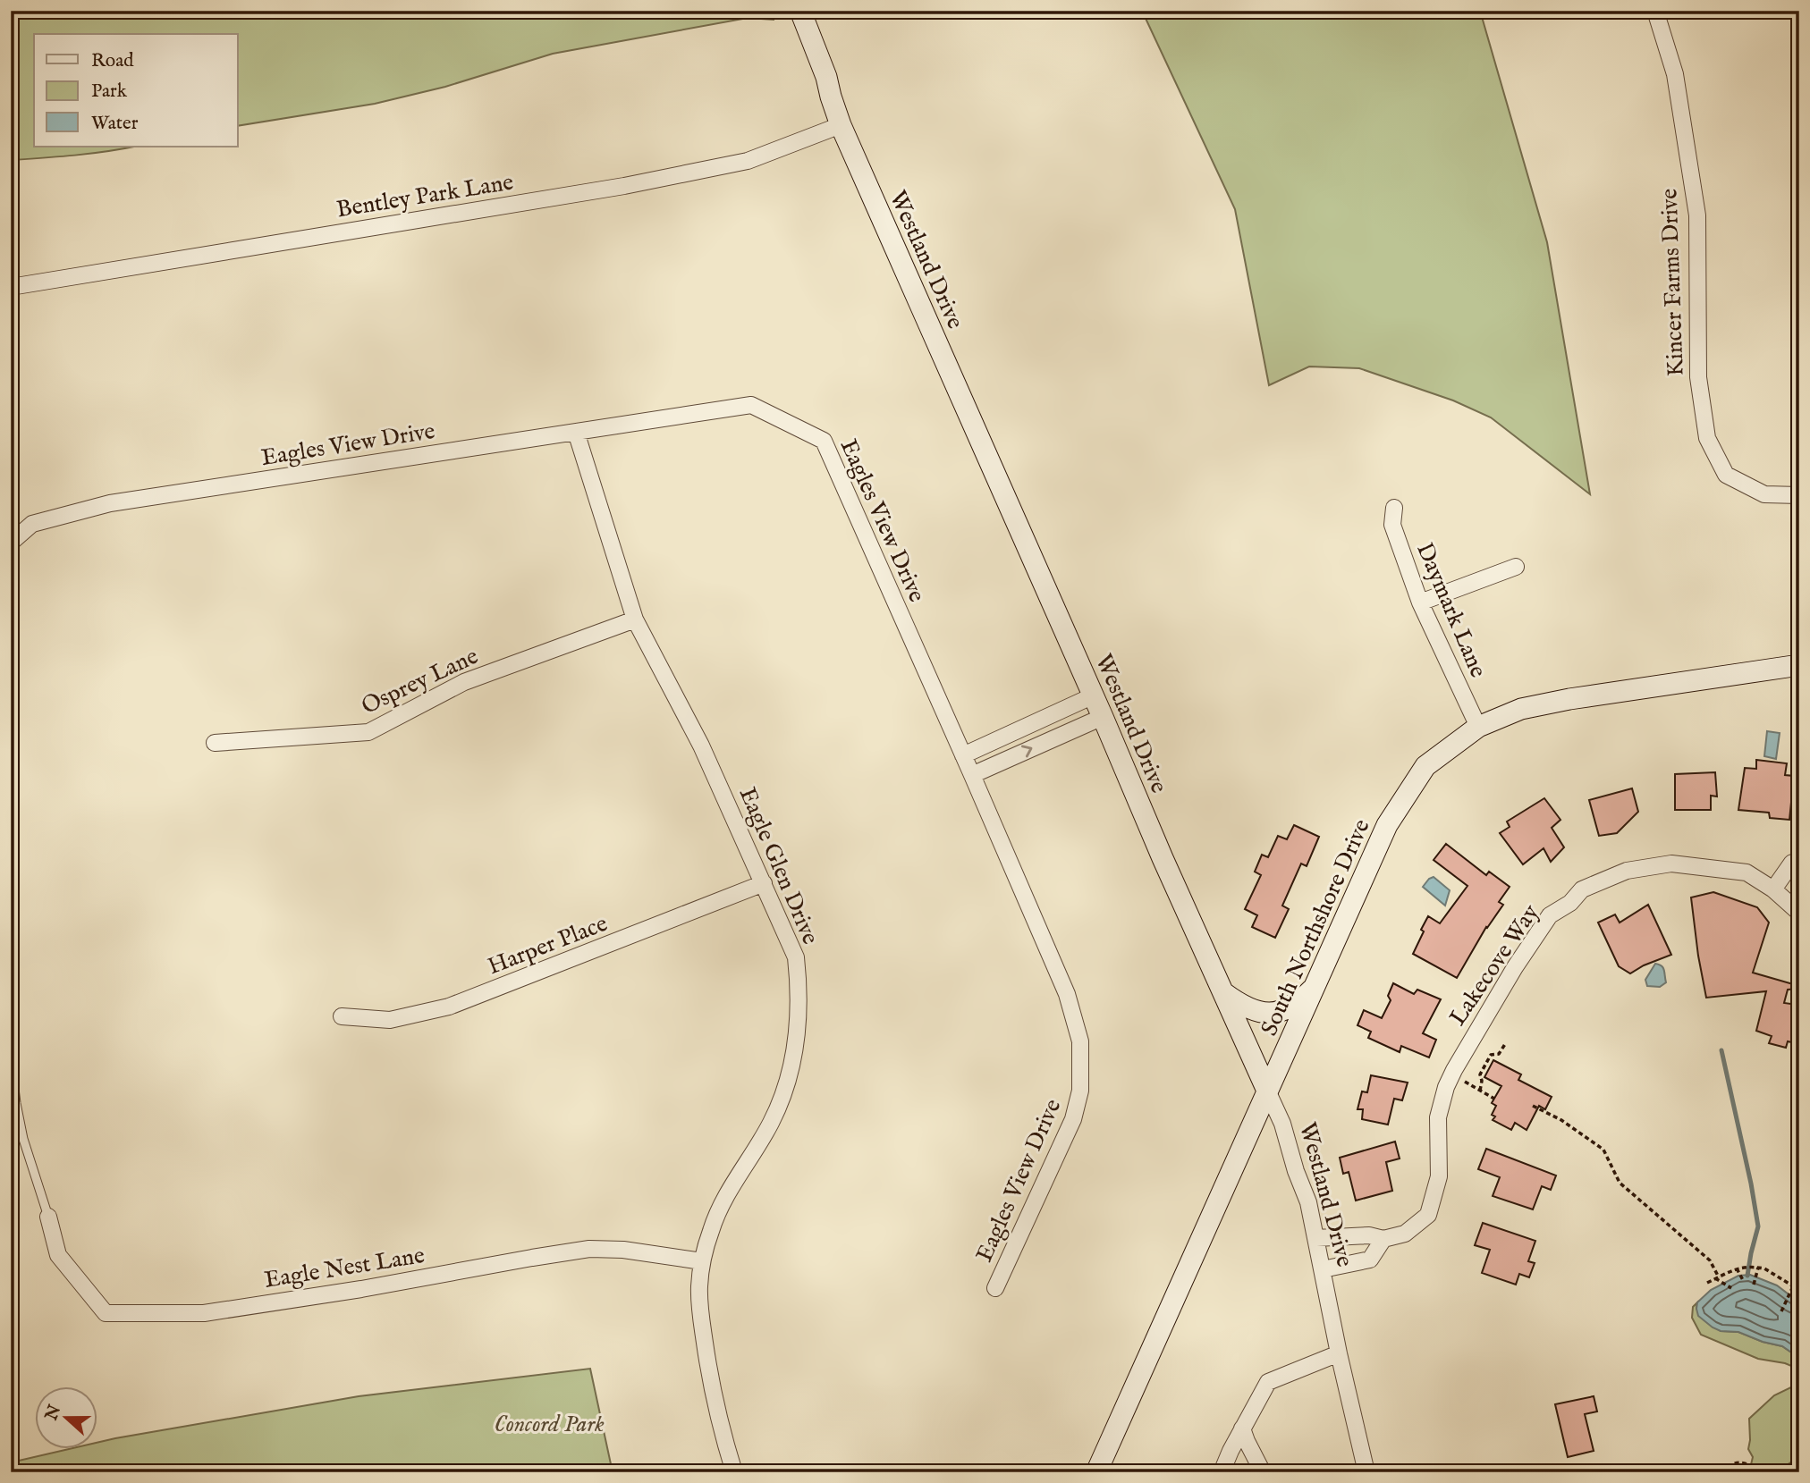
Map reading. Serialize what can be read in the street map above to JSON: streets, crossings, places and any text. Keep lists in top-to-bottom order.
{
  "streets": {
    "main road": ["Westland Drive", "South Northshore Drive"],
    "street": [
      "Bentley Park Lane",
      "Kincer Farms Drive",
      "Eagles View Drive",
      "Daymark Lane",
      "Osprey Lane",
      "Eagle Glen Drive",
      "Harper Place",
      "Lakecove Way",
      "Eagle Nest Lane"
    ]
  },
  "crossings": [
    ["Bentley Park Lane", "Westland Drive"],
    ["Westland Drive", "South Northshore Drive"],
    ["Westland Drive", "Lakecove Way"],
    ["Eagles View Drive", "Eagle Glen Drive"],
    ["Daymark Lane", "South Northshore Drive"],
    ["Osprey Lane", "Eagle Glen Drive"],
    ["Eagle Glen Drive", "Harper Place"],
    ["Eagle Glen Drive", "Eagle Nest Lane"]
  ],
  "parks": ["Concord Park"],
  "legend": ["Road", "Park", "Water"],
  "north": "left"
}
